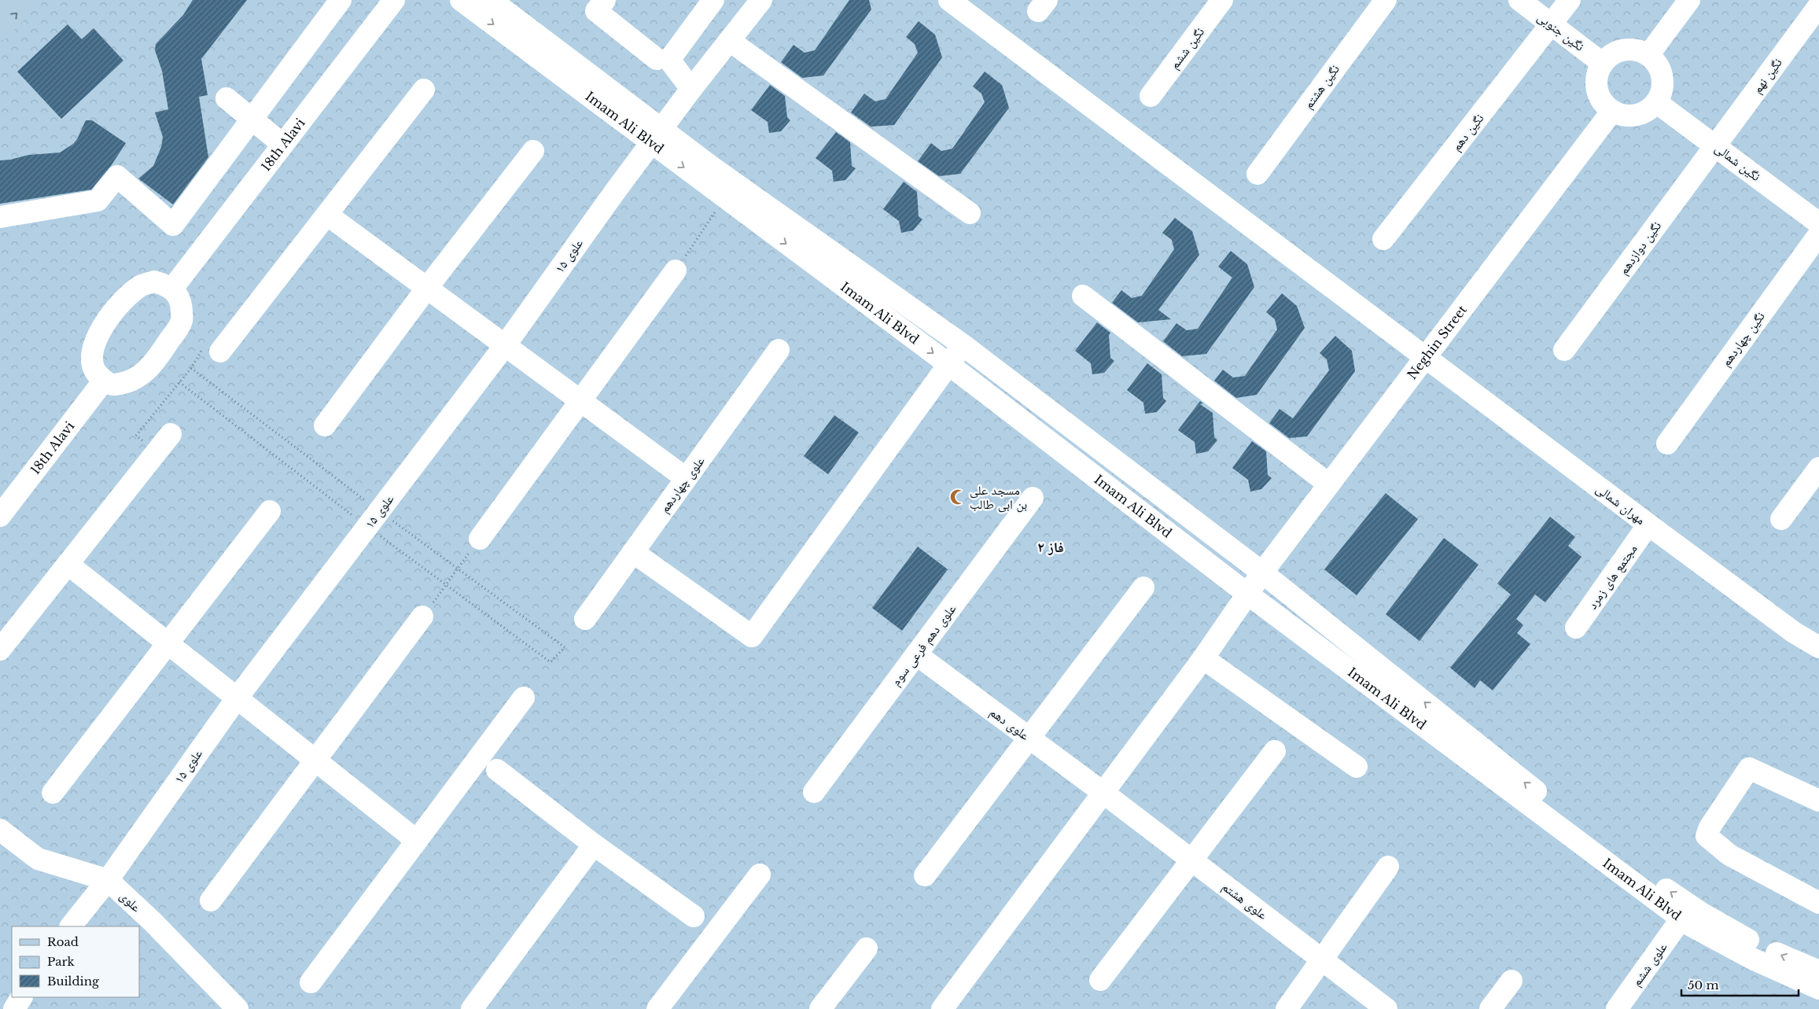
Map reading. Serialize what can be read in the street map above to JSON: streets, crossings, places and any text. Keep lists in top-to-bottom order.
{
  "streets": {
    "street": [
      "نگین جنوبی",
      "نگین ششم",
      "نگین نهم",
      "نگین هشتم",
      "Imam Ali Blvd",
      "نگین دهم",
      "18th Alavi",
      "نگین شمالی",
      "نگین دوازدهم",
      "علوی ۱۵",
      "نگین چهاردهم",
      "Neghin Street",
      "علوی چهاردهم",
      "مهران شمالی",
      "مجتمع های زمرد",
      "علوی دهم فرعی سوم",
      "علوی دهم",
      "علوی هشتم",
      "علوی",
      "علوی ششم"
    ]
  },
  "crossings": [
    ["نگین جنوبی", "نگین دهم"],
    ["نگین جنوبی", "نگین شمالی"],
    ["نگین جنوبی", "Neghin Street"],
    ["نگین نهم", "نگین شمالی"],
    ["نگین نهم", "نگین دوازدهم"],
    ["Imam Ali Blvd", "علوی ۱۵"],
    ["Imam Ali Blvd", "Neghin Street"],
    ["Imam Ali Blvd", "علوی ششم"],
    ["نگین شمالی", "نگین دوازدهم"],
    ["نگین شمالی", "Neghin Street"],
    ["علوی ۱۵", "علوی"],
    ["Neghin Street", "مهران شمالی"],
    ["Neghin Street", "علوی دهم"],
    ["Neghin Street", "علوی هشتم"],
    ["مهران شمالی", "مجتمع های زمرد"],
    ["علوی دهم فرعی سوم", "علوی دهم"],
    ["علوی دهم", "علوی هشتم"]
  ],
  "districts": ["فاز ۲"],
  "places": {
    "mosque": ["مسجد علی بن ابی طالب"]
  },
  "legend": ["Road", "Park", "Building"],
  "scale_bar": "50 m"
}
